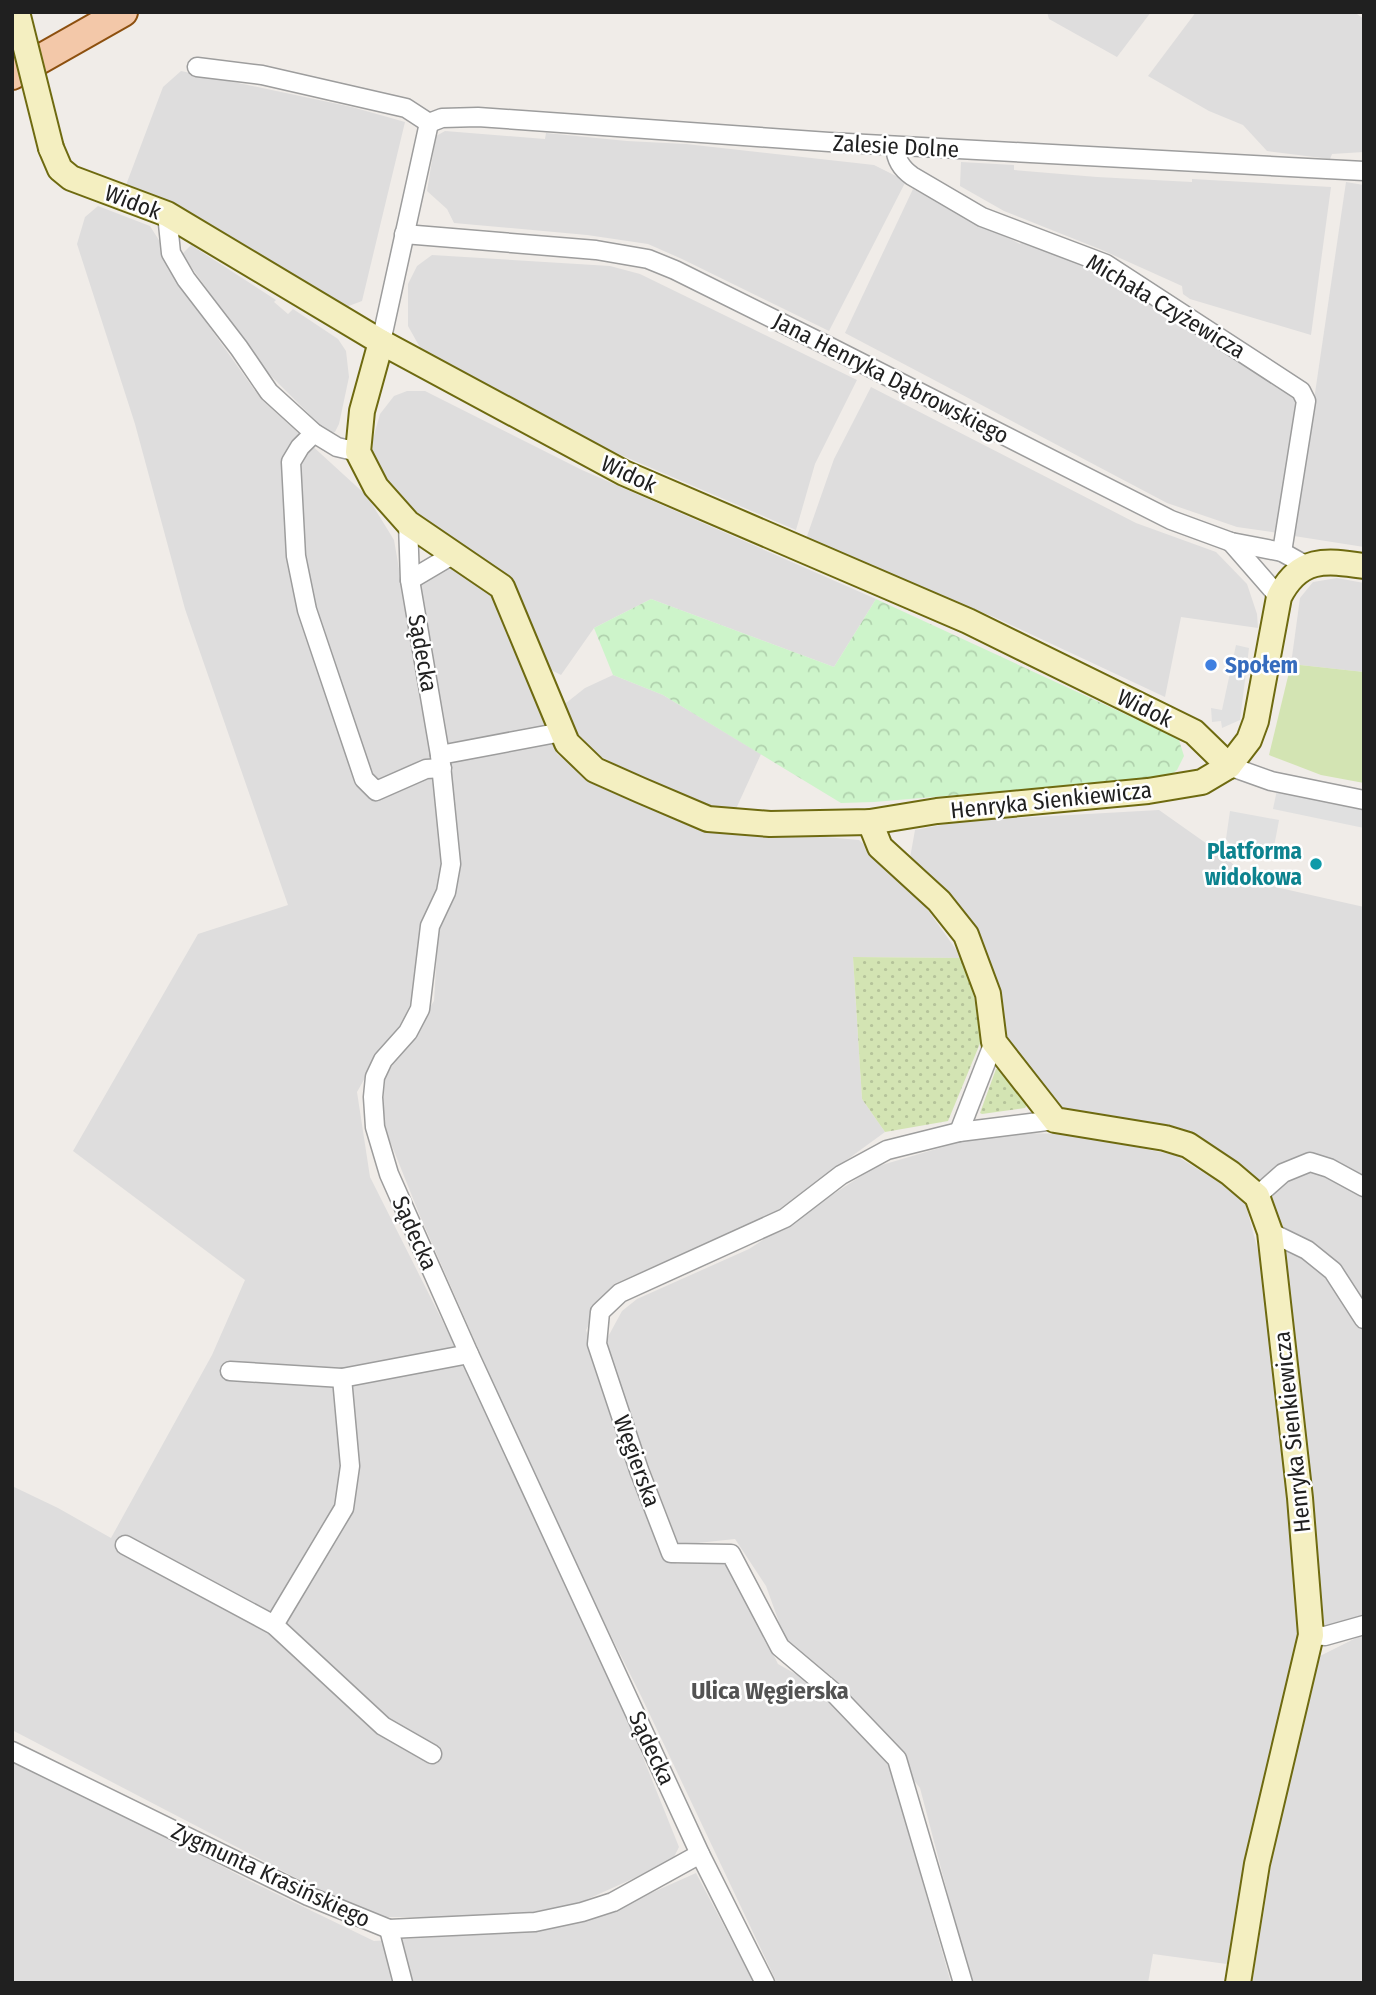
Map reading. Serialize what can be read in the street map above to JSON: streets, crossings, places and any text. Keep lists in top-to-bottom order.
{
  "streets": {
    "street": [
      "Zalesie Dolne",
      "Widok",
      "Michała Czyżewicza",
      "Jana Henryka Dąbrowskiego",
      "Sądecka",
      "Henryka Sienkiewicza",
      "Węgierska",
      "Zygmunta Krasińskiego"
    ]
  },
  "crossings": [
    ["Zalesie Dolne", "Michała Czyżewicza"],
    ["Widok", "Henryka Sienkiewicza"],
    ["Michała Czyżewicza", "Jana Henryka Dąbrowskiego"],
    ["Sądecka", "Henryka Sienkiewicza"],
    ["Sądecka", "Zygmunta Krasińskiego"],
    ["Henryka Sienkiewicza", "Węgierska"]
  ],
  "districts": ["Ulica Węgierska"],
  "places": ["Społem", "Platforma widokowa"]
}
